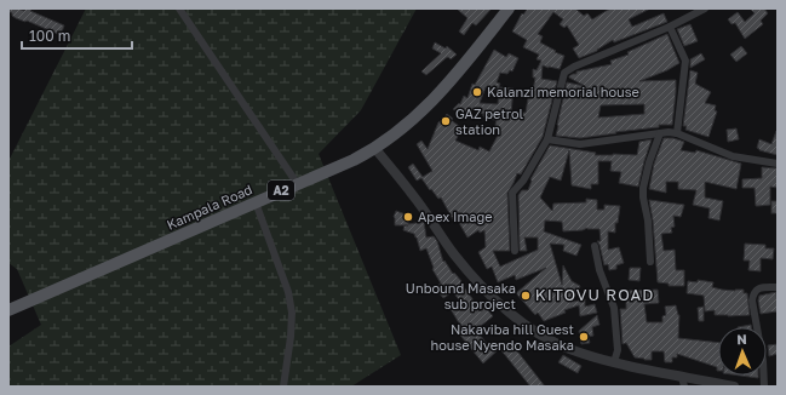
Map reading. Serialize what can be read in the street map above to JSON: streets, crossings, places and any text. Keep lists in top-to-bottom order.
{
  "streets": {
    "main road": ["A2", "Kampala Road"]
  },
  "districts": ["KITOVU ROAD"],
  "places": [
    "Kalanzi memorial house",
    "GAZ petrol station",
    "Apex Image",
    "Unbound Masaka sub project",
    "Nakaviba hill Guest house Nyendo Masaka"
  ],
  "scale_bar": "100 m",
  "north": "top"
}
